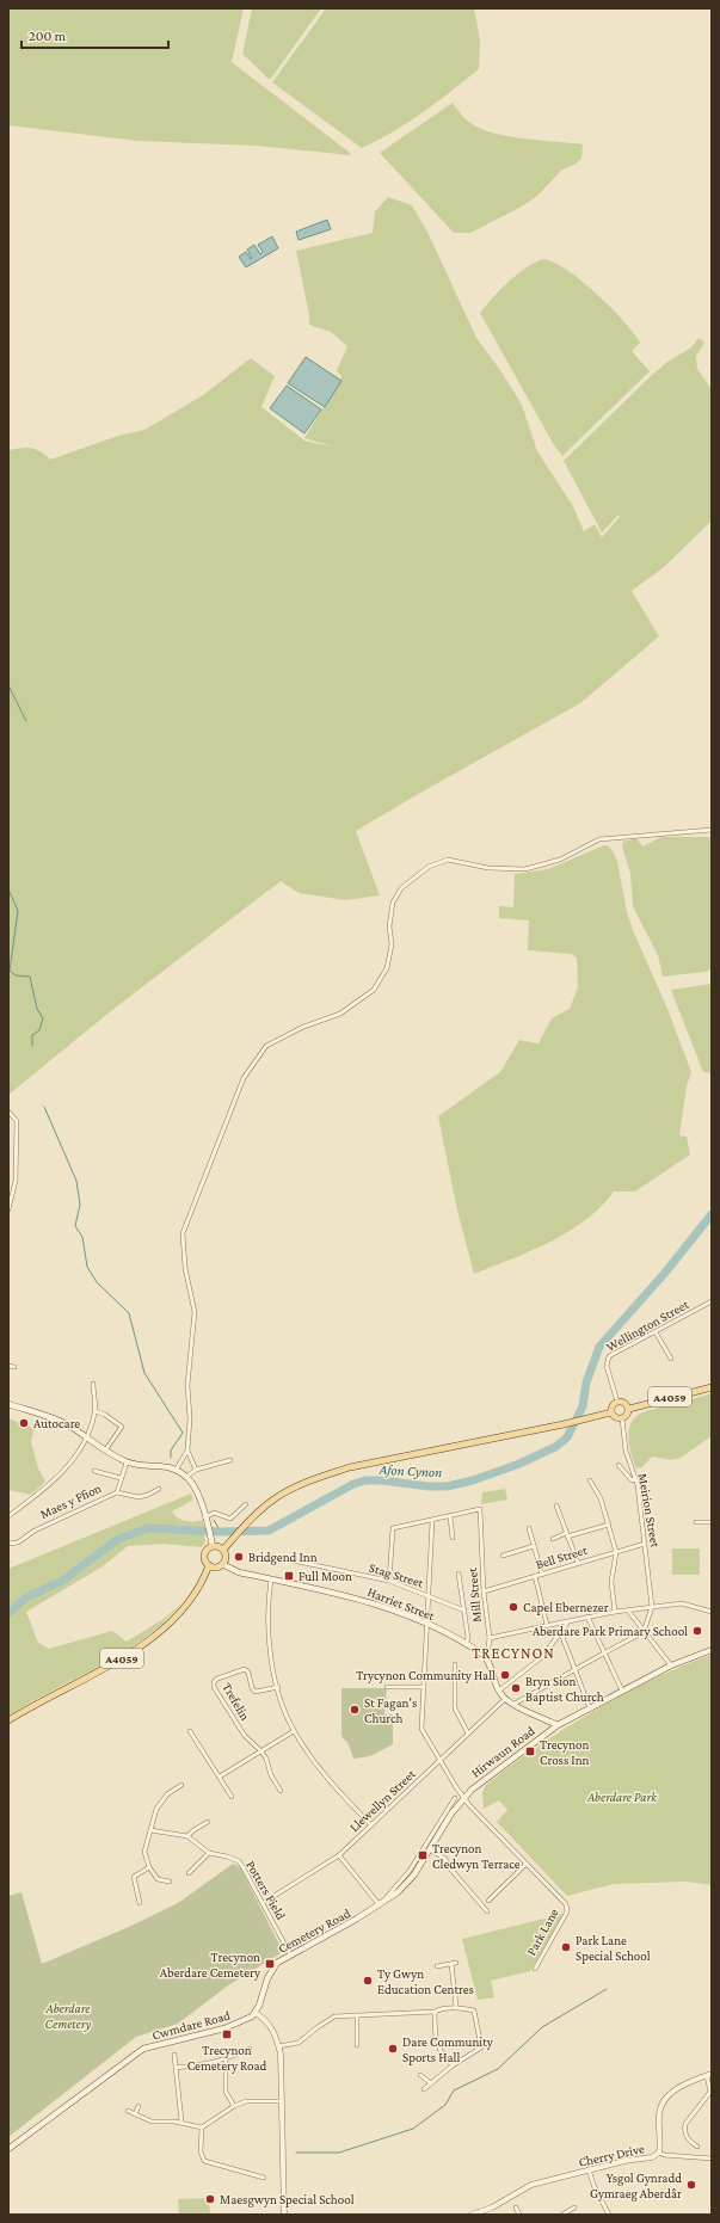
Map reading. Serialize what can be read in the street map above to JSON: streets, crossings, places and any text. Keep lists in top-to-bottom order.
{
  "streets": {
    "main road": [
      "A4059",
      "Harriet Street",
      "Hirwaun Road",
      "Cemetery Road",
      "Cwmdare Road"
    ],
    "street": [
      "Wellington Street",
      "Maes y Ffion",
      "Meirion Street",
      "Bell Street",
      "Stag Street",
      "Mill Street",
      "Trefelin",
      "Llewellyn Street",
      "Potters Field",
      "Park Lane",
      "Cherry Drive"
    ]
  },
  "crossings": [
    ["Wellington Street", "A4059"],
    ["Wellington Street", "Meirion Street"],
    ["A4059", "Meirion Street"],
    ["A4059", "Harriet Street"],
    ["Meirion Street", "Bell Street"],
    ["Bell Street", "Mill Street"],
    ["Stag Street", "Park Lane"],
    ["Mill Street", "Harriet Street"],
    ["Harriet Street", "Park Lane"],
    ["Hirwaun Road", "Cemetery Road"],
    ["Hirwaun Road", "Park Lane"],
    ["Llewellyn Street", "Potters Field"],
    ["Llewellyn Street", "Park Lane"],
    ["Potters Field", "Cemetery Road"],
    ["Cemetery Road", "Park Lane"],
    ["Cemetery Road", "Cwmdare Road"]
  ],
  "districts": ["TRECYNON"],
  "water": ["Afon Cynon"],
  "parks": ["Aberdare Park", "Aberdare Cemetery"],
  "places": {
    "other": [
      "Autocare",
      "Bridgend Inn",
      "Capel Ebernezer",
      "Aberdare Park Primary School",
      "Trycynon Community Hall",
      "Bryn Sion Baptist Church",
      "St Fagan's Church",
      "Park Lane Special School",
      "Ty Gwyn Education Centres",
      "Dare Community Sports Hall",
      "Ysgol Gynradd Gymraeg Aberdâr",
      "Maesgwyn Special School"
    ],
    "transit": [
      "Full Moon",
      "Trecynon Cross Inn",
      "Trecynon Cledwyn Terrace",
      "Trecynon Aberdare Cemetery",
      "Trecynon Cemetery Road"
    ]
  },
  "scale_bar": "200 m"
}
